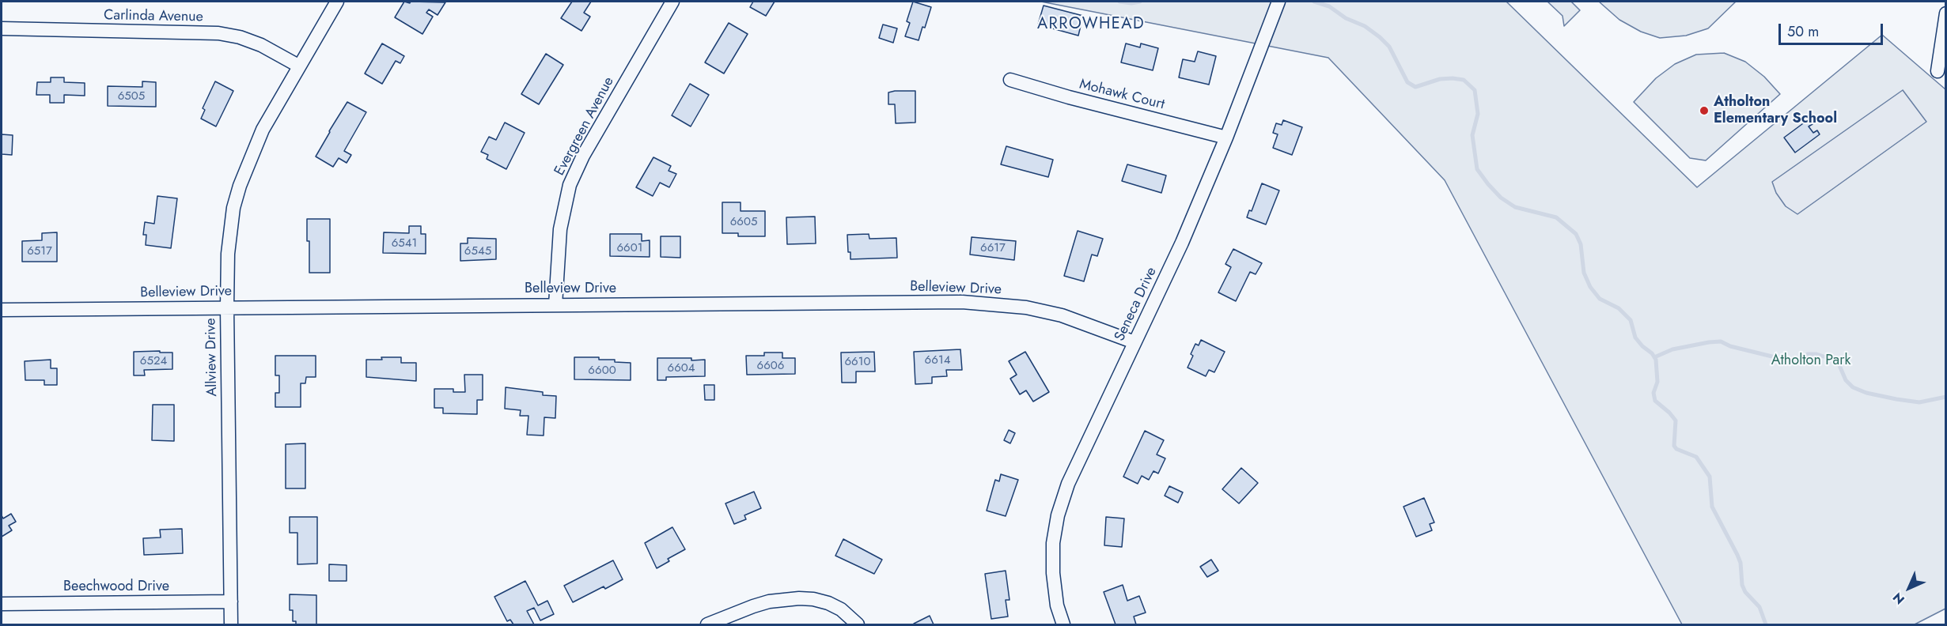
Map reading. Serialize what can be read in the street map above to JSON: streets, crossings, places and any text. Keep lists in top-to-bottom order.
{
  "streets": {
    "street": [
      "Carlinda Avenue",
      "Mohawk Court",
      "Evergreen Avenue",
      "Belleview Drive",
      "Seneca Drive",
      "Allview Drive",
      "Beechwood Drive"
    ]
  },
  "crossings": [
    ["Carlinda Avenue", "Allview Drive"],
    ["Mohawk Court", "Seneca Drive"],
    ["Evergreen Avenue", "Belleview Drive"],
    ["Belleview Drive", "Seneca Drive"],
    ["Belleview Drive", "Allview Drive"],
    ["Allview Drive", "Beechwood Drive"]
  ],
  "districts": ["ARROWHEAD"],
  "parks": ["Atholton Park"],
  "places": ["Atholton Elementary School"],
  "house_numbers": [
    "6505",
    "6605",
    "6541",
    "6601",
    "6617",
    "6517",
    "6545",
    "6614",
    "6524",
    "6610",
    "6606",
    "6604",
    "6600"
  ],
  "scale_bar": "50 m",
  "north": "bottom left"
}
